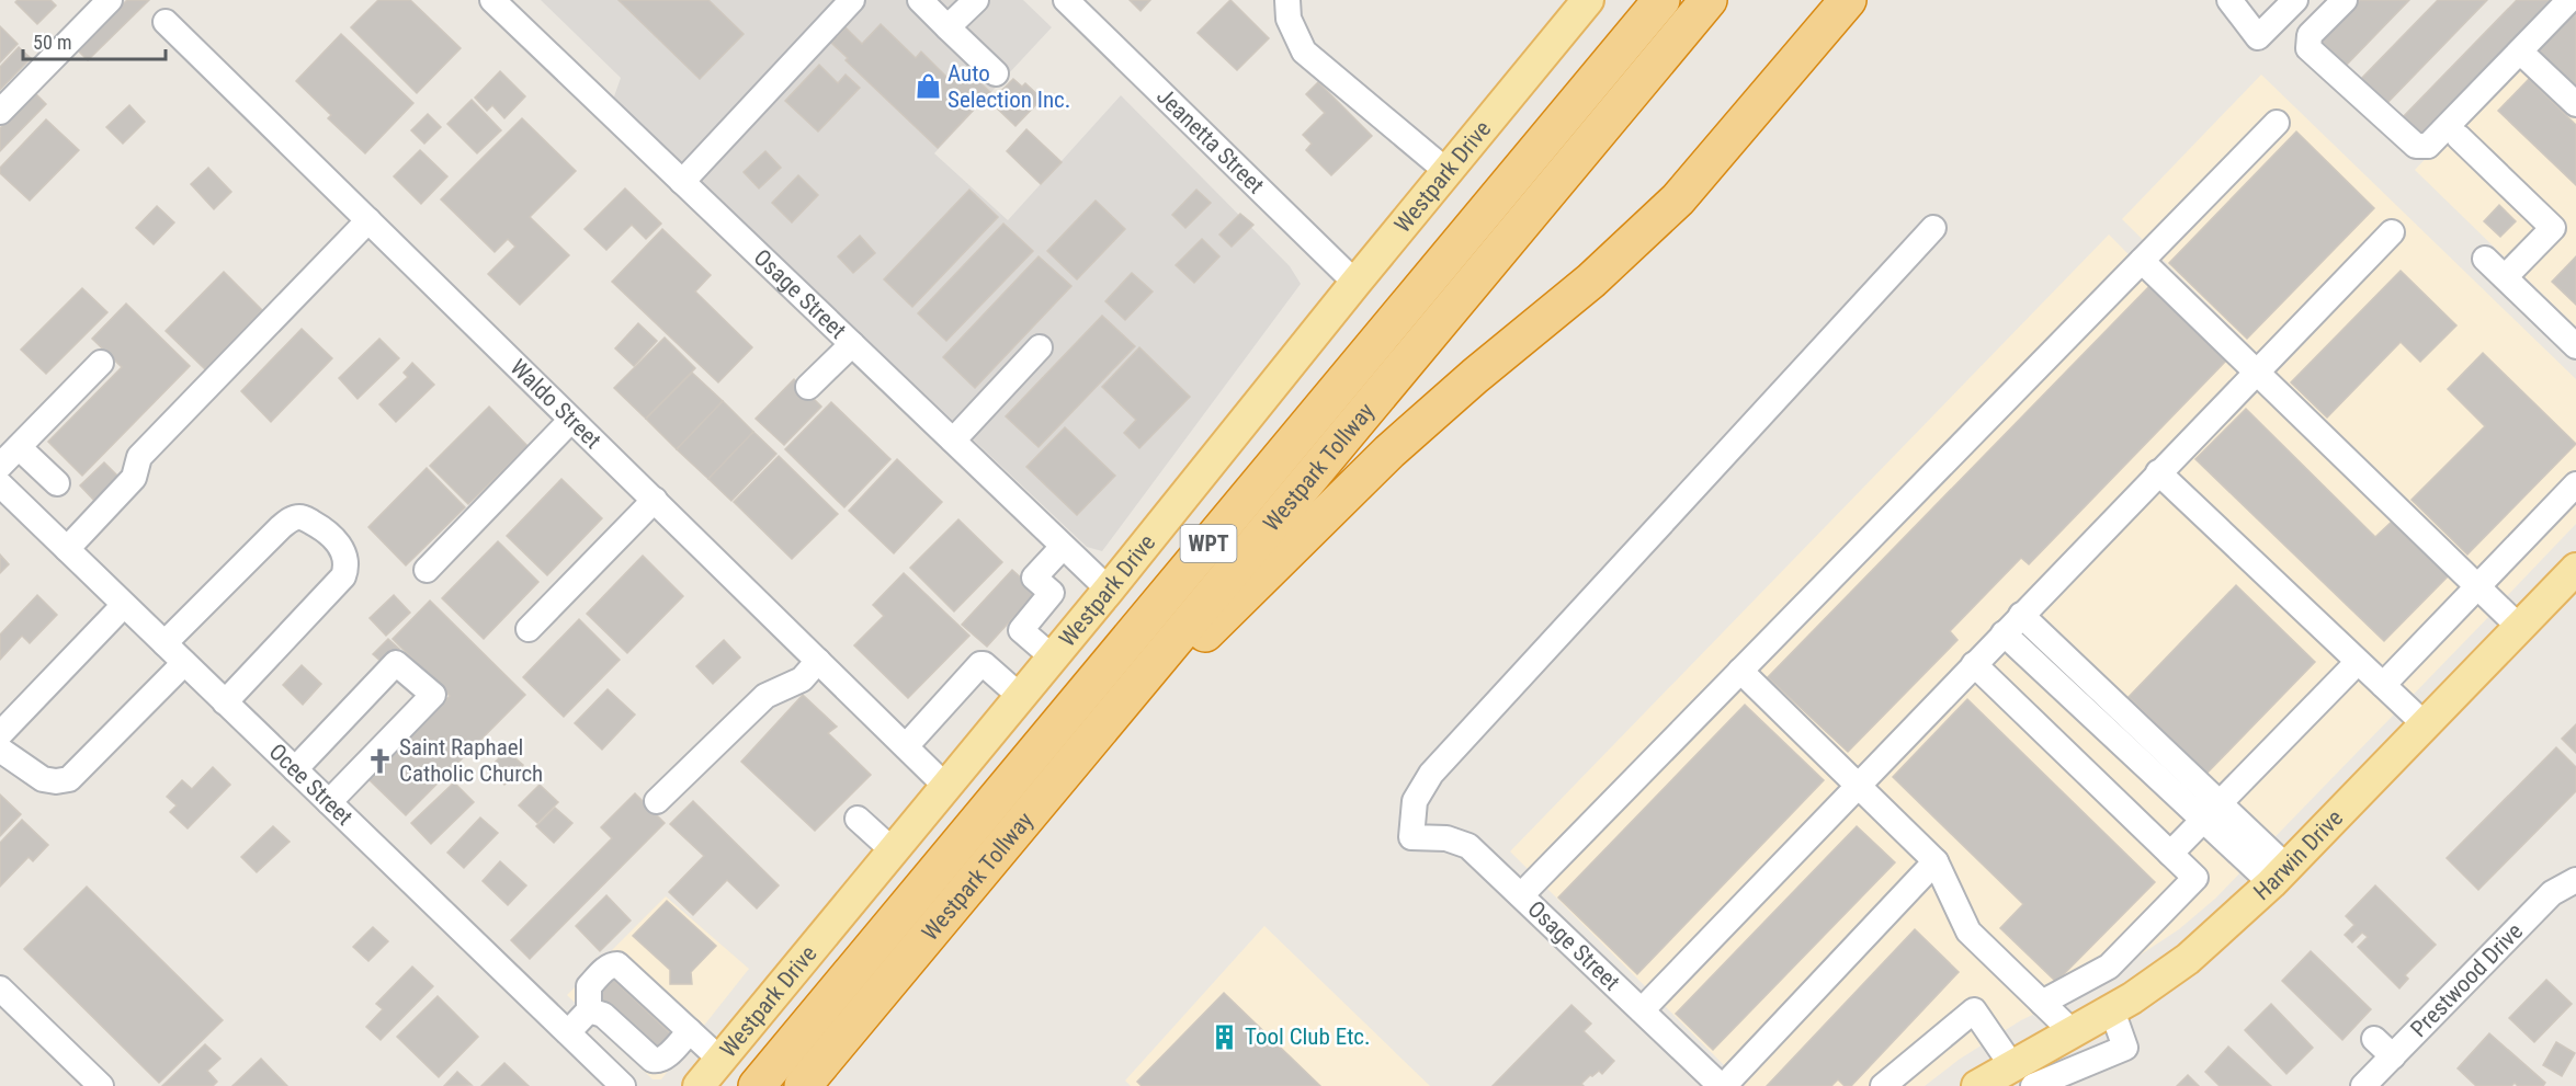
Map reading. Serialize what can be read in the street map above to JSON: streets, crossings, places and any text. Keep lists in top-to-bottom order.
{
  "streets": {
    "highway": ["Westpark Tollway", "WPT"],
    "main road": ["Westpark Drive", "Harwin Drive"],
    "street": [
      "Jeanetta Street",
      "Osage Street",
      "Waldo Street",
      "Ocee Street",
      "Prestwood Drive"
    ]
  },
  "crossings": [
    ["Jeanetta Street", "Westpark Drive"],
    ["Westpark Drive", "Osage Street"],
    ["Westpark Drive", "Waldo Street"]
  ],
  "places": {
    "shop": ["Auto Selection Inc."],
    "church": ["Saint Raphael Catholic Church"],
    "building": ["Tool Club Etc."]
  },
  "scale_bar": "50 m"
}
